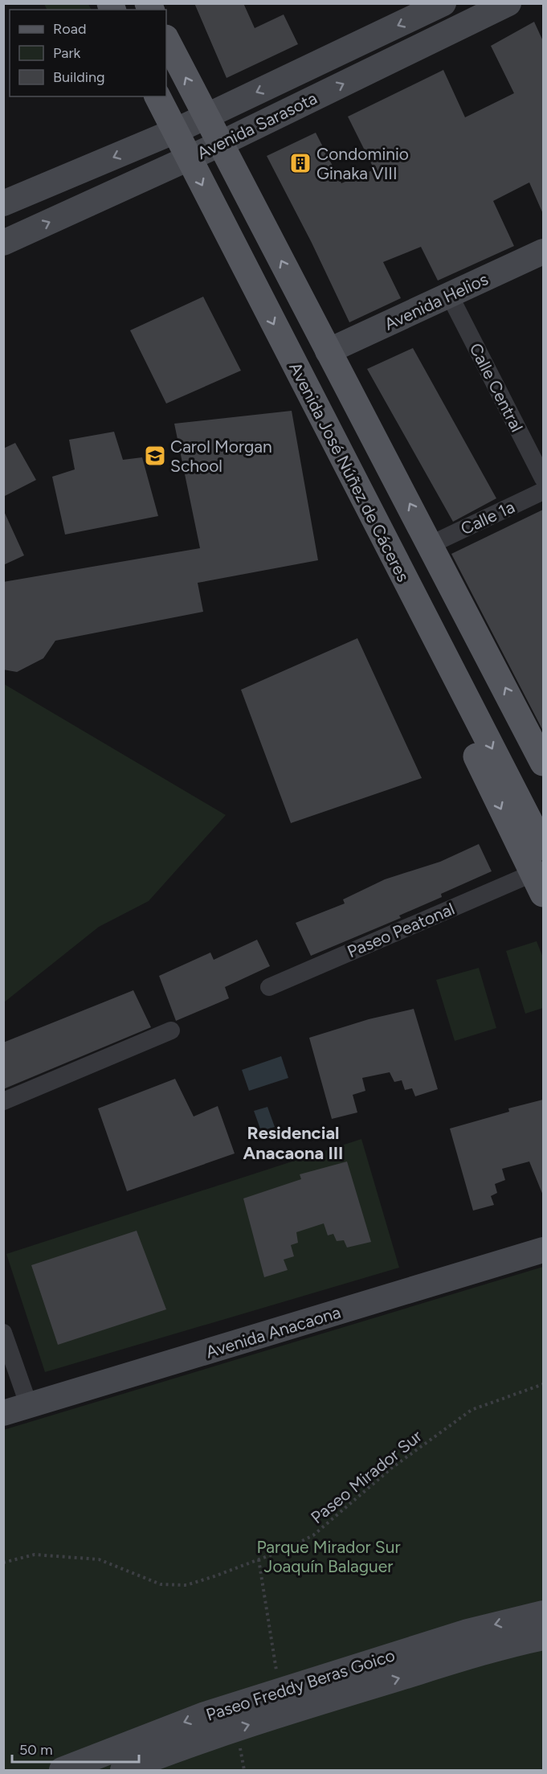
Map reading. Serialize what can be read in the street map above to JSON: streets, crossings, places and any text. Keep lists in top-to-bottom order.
{
  "streets": {
    "main road": [
      "Avenida Sarasota",
      "Avenida Helios",
      "Avenida José Núñez de Cáceres",
      "Avenida Anacaona",
      "Paseo Freddy Beras Goico"
    ],
    "street": ["Calle Central", "Calle 1a", "Paseo Peatonal"],
    "path": ["Paseo Mirador Sur"]
  },
  "crossings": [
    ["Avenida Sarasota", "Avenida José Núñez de Cáceres"],
    ["Avenida Helios", "Calle Central"]
  ],
  "districts": ["Residencial Anacaona III"],
  "parks": ["Parque Mirador Sur Joaquín Balaguer"],
  "places": {
    "building": ["Condominio Ginaka VIII"],
    "school or university": ["Carol Morgan School"]
  },
  "legend": ["Road", "Park", "Building"],
  "scale_bar": "50 m"
}
